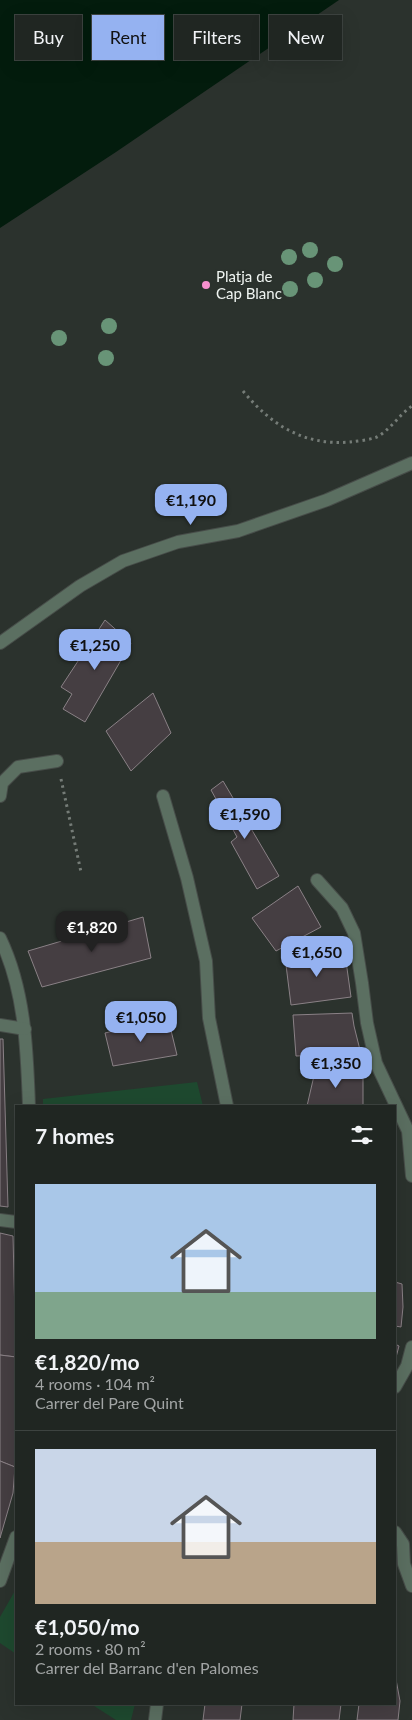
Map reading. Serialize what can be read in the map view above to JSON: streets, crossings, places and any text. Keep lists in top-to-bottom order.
{
  "places": ["Platja de Cap Blanc"],
  "page": {
    "chip": [
      "Buy",
      "Rent",
      "Filters",
      "New"
    ],
    "price": [
      "€1,190",
      "€1,250",
      "€1,590",
      "€1,820",
      "€1,650",
      "€1,050",
      "€1,350"
    ],
    "heading": "7 homes",
    "list": [
      {
        "name": "€1,820/mo",
        "note": "4 rooms · 104 m² · Carrer del Pare Quint"
      },
      {
        "name": "€1,050/mo",
        "note": "2 rooms · 80 m² · Carrer del Barranc d'en Palomes"
      }
    ]
  }
}
